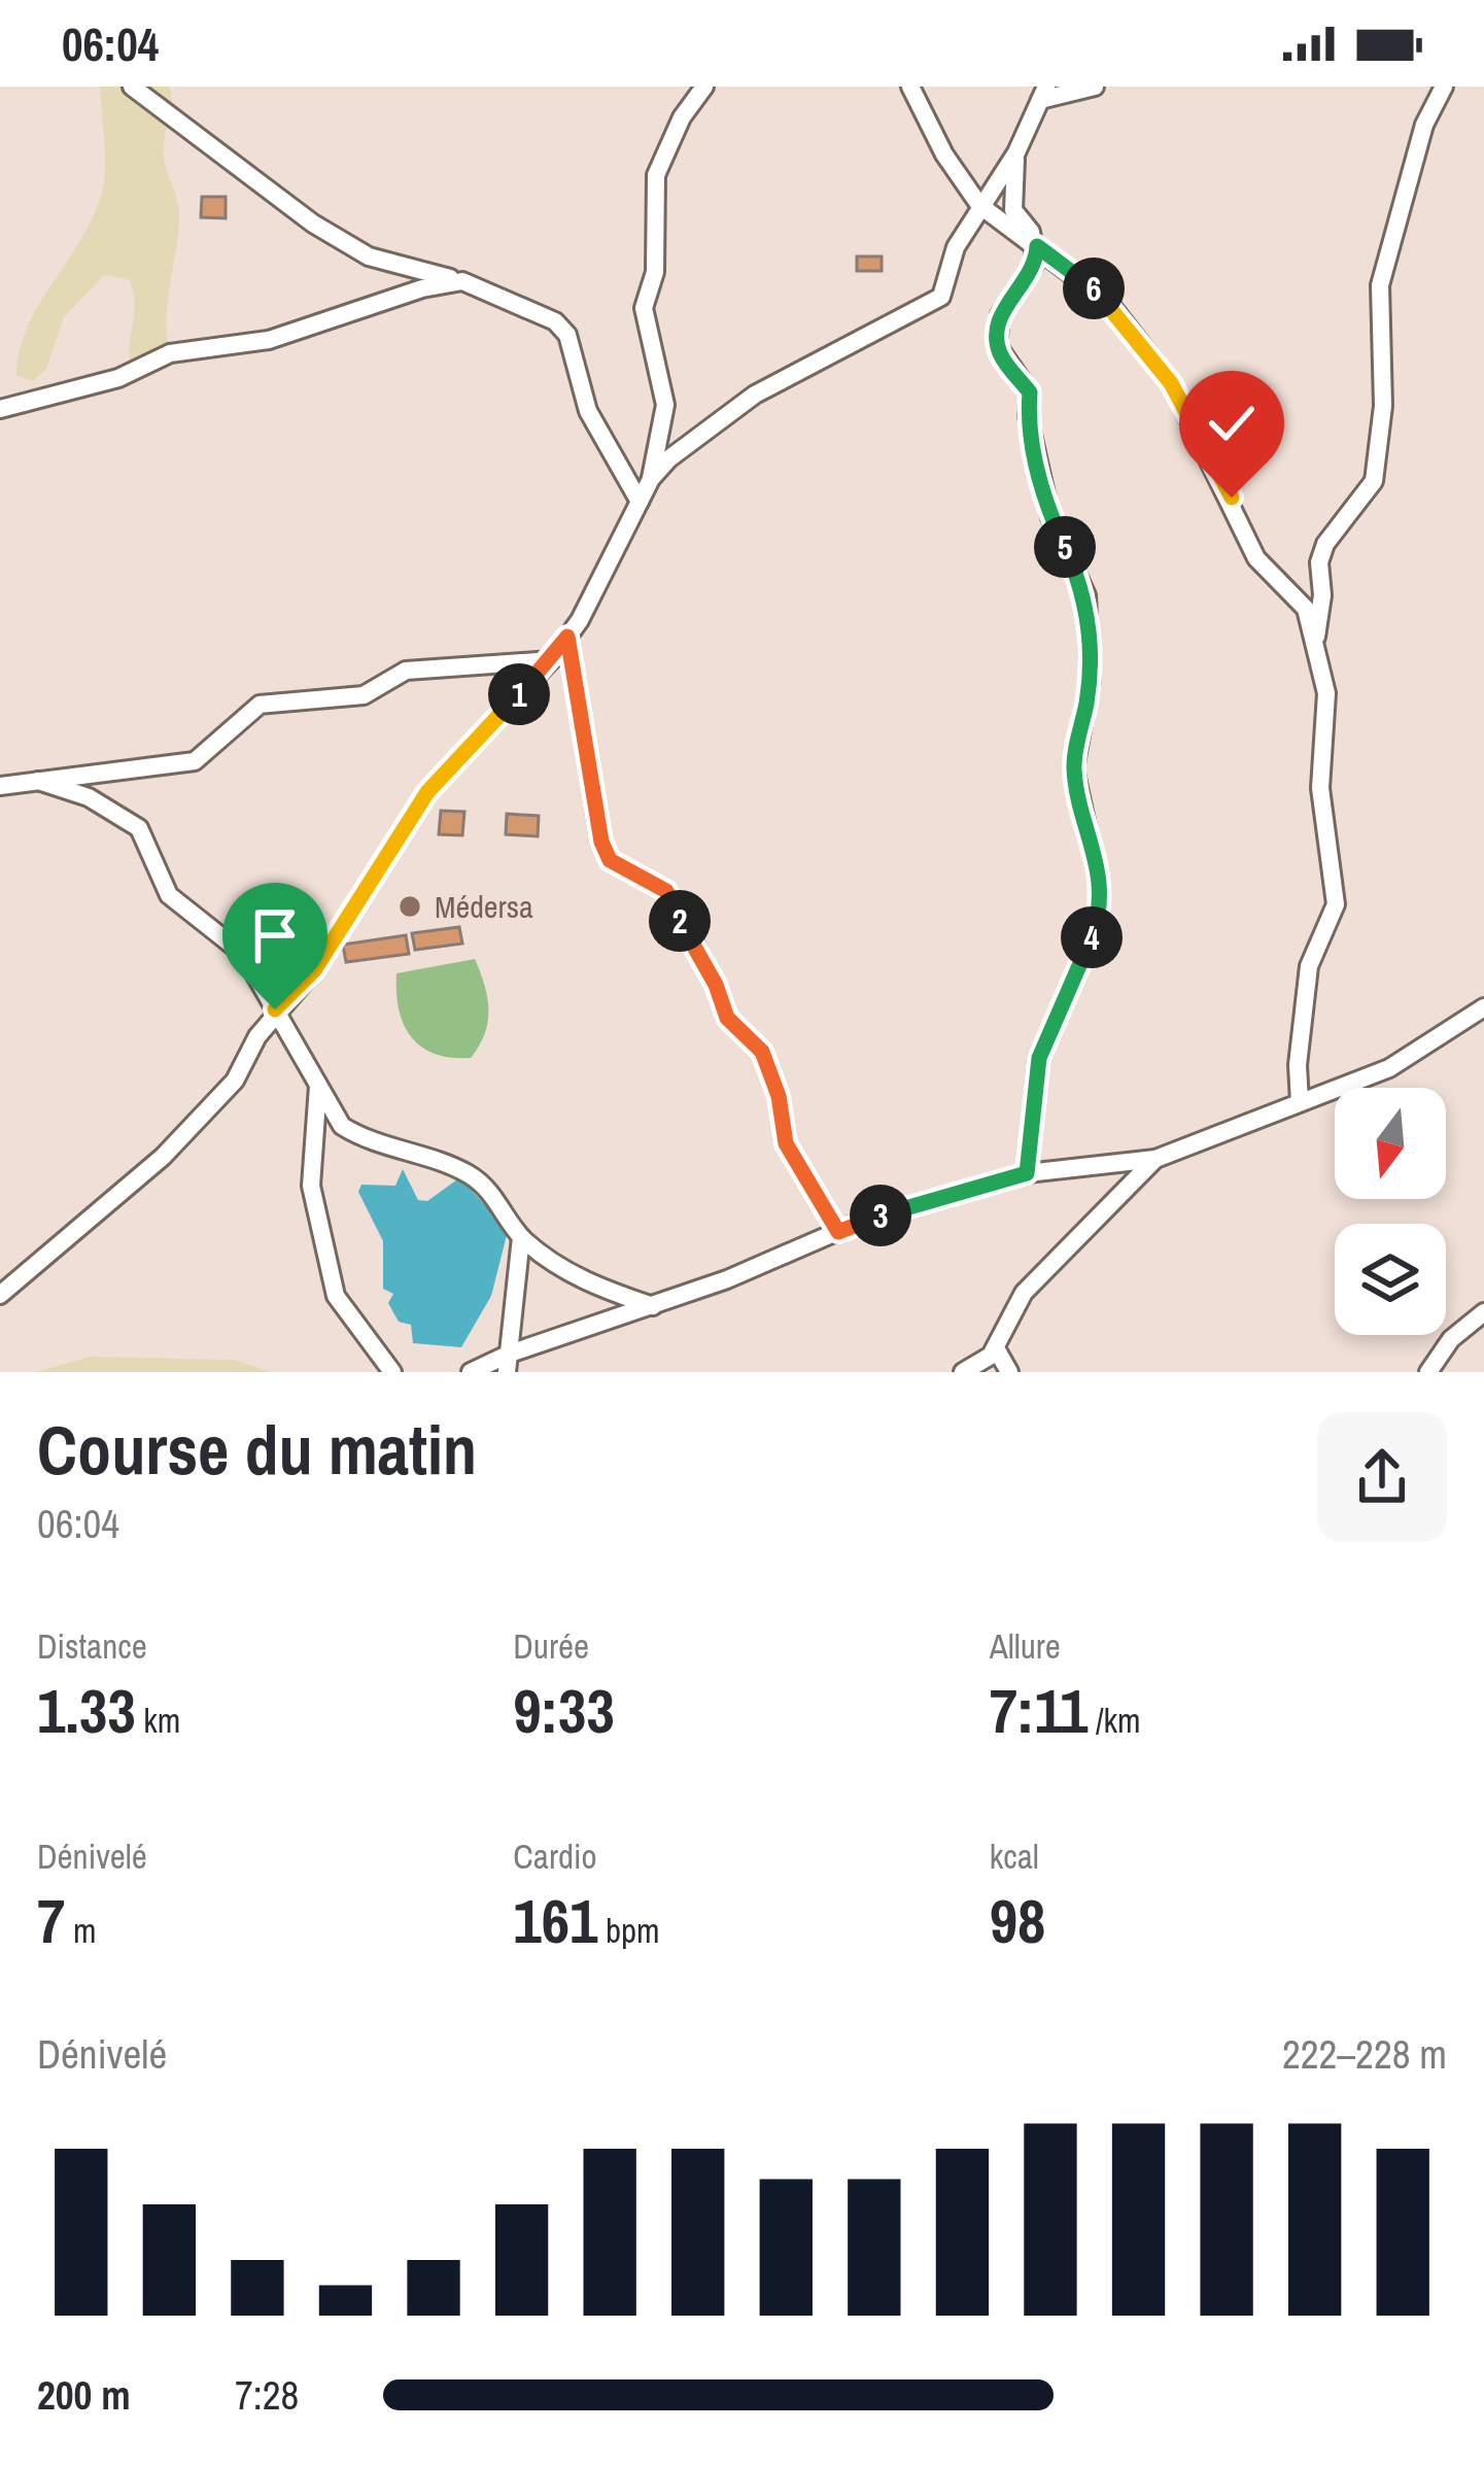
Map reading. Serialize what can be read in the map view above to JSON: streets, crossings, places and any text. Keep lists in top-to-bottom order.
{
  "places": ["Médersa"],
  "north": "bottom",
  "page": {
    "status": "06:04",
    "pins": [
      "6",
      "5",
      "1",
      "2",
      "4",
      "3"
    ],
    "heading": ["Course du matin", "06:04"],
    "stats": [
      ["Distance", "1.33 km"],
      ["Durée", "9:33"],
      ["Allure", "7:11 /km"],
      ["Dénivelé", "7 m"],
      ["Cardio", "161 bpm"],
      ["kcal", "98"]
    ],
    "chart": ["Dénivelé", "222–228 m"],
    "list": [
      {
        "name": "200 m",
        "note": "7:28"
      }
    ]
  }
}
